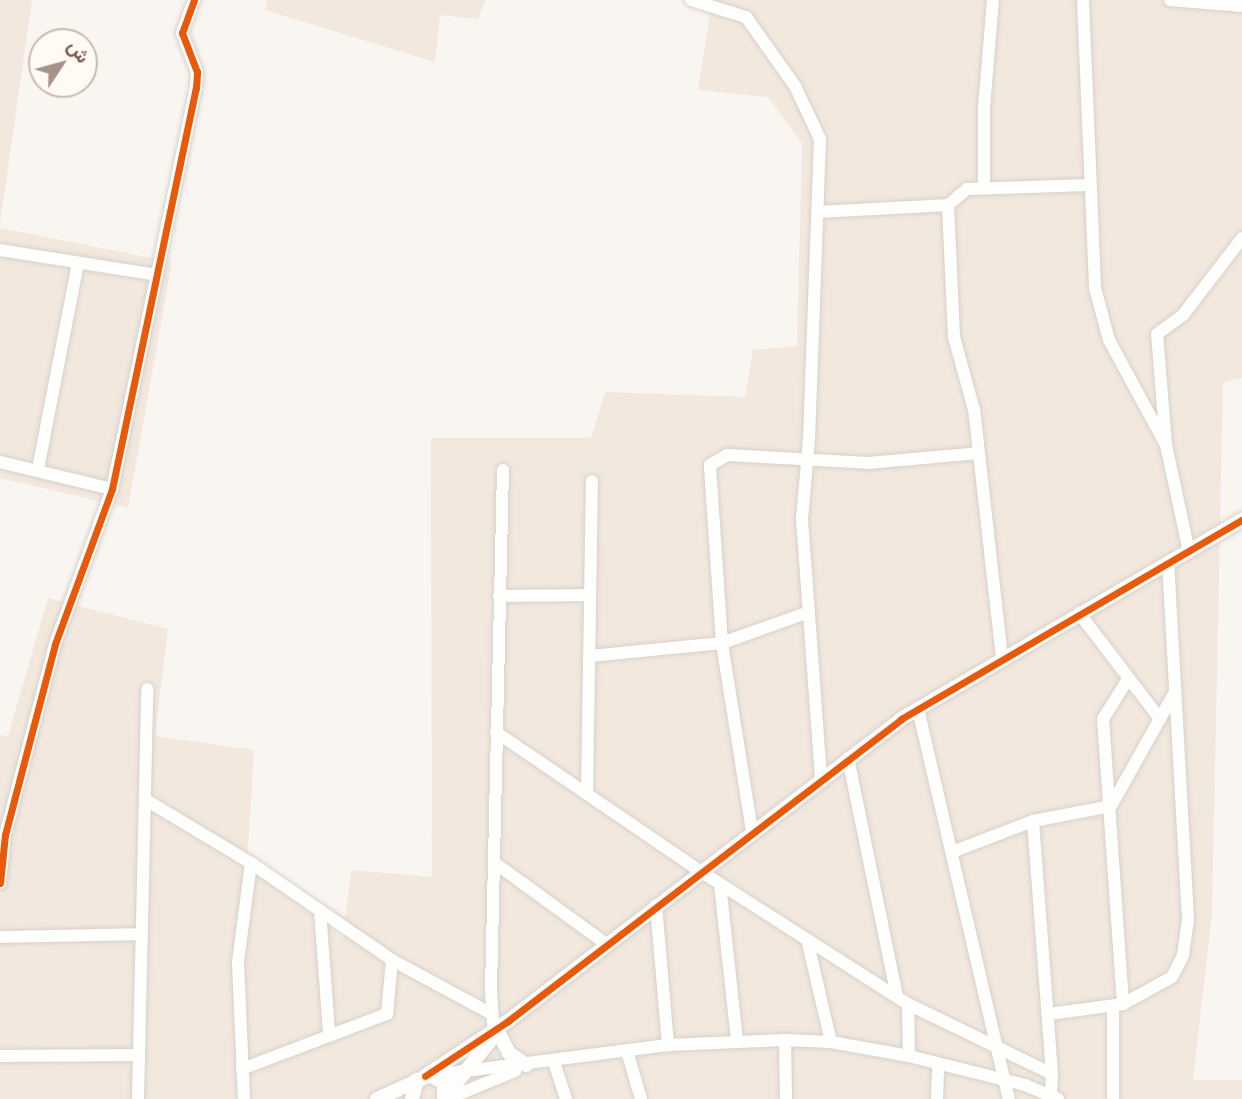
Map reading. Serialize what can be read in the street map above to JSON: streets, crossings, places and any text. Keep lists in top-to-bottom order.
{
  "north": "top right"
}
